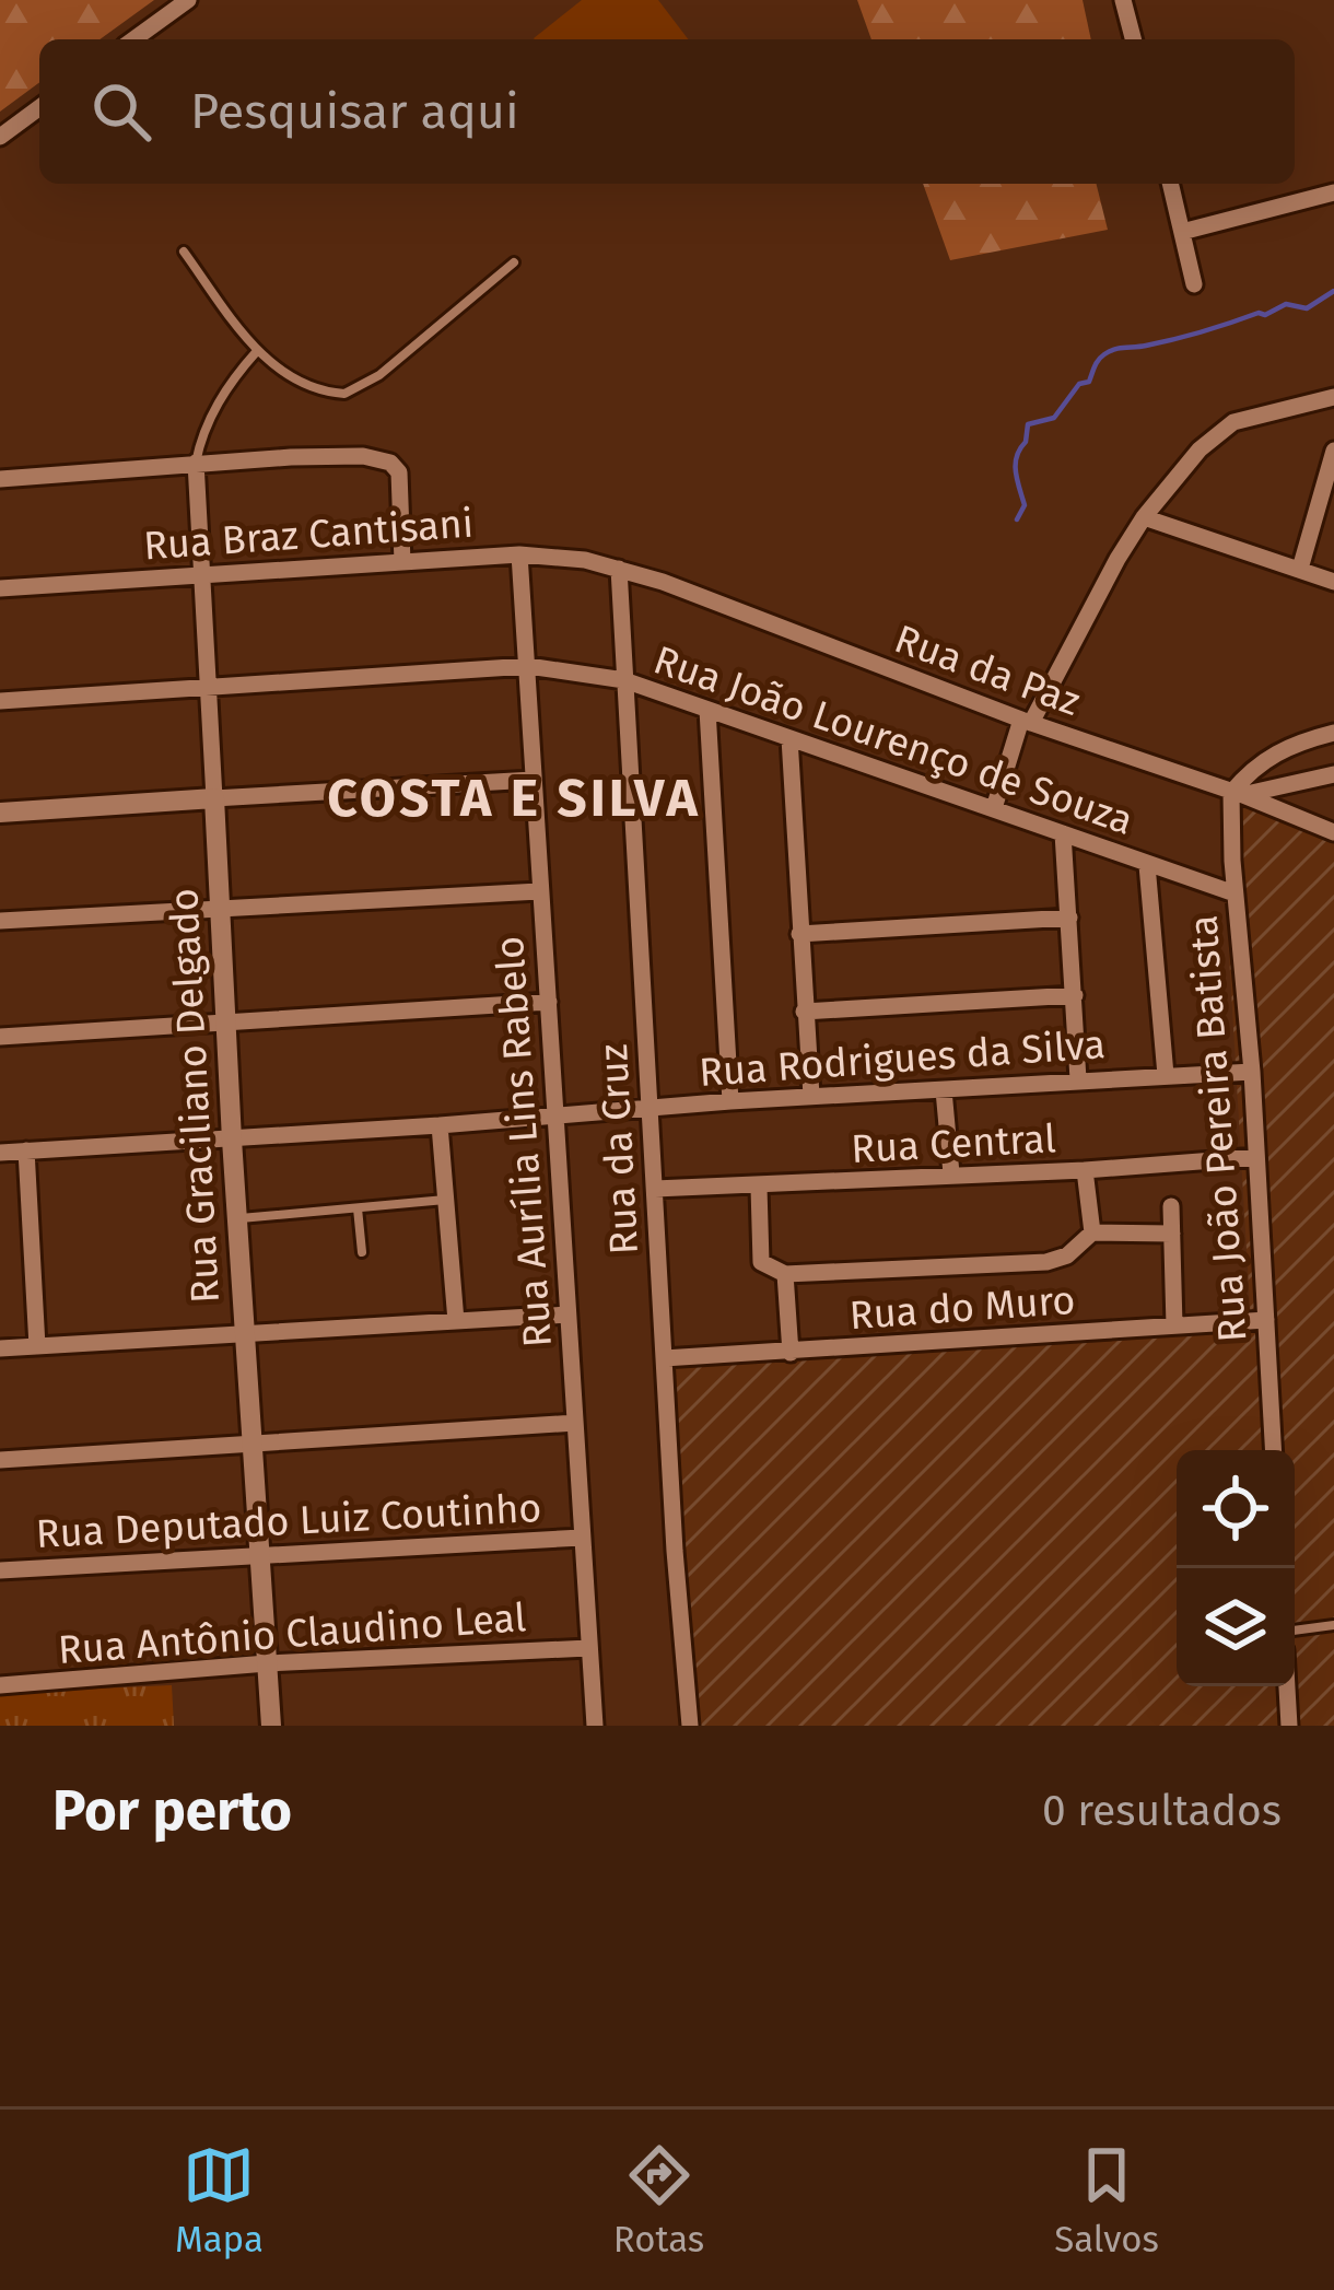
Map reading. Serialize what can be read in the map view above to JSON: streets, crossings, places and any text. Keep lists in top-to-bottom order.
{
  "streets": {
    "street": [
      "Rua Braz Cantisani",
      "Rua da Paz",
      "Rua João Lourenço de Souza",
      "Rua Rodrigues da Silva",
      "Rua Graciliano Delgado",
      "Rua João Pereira Batista",
      "Rua Aurília Lins Rabelo",
      "Rua Central",
      "Rua da Cruz",
      "Rua do Muro",
      "Rua Deputado Luiz Coutinho",
      "Rua Antônio Claudino Leal"
    ]
  },
  "crossings": [
    ["Rua Braz Cantisani", "Rua da Paz"],
    ["Rua Braz Cantisani", "Rua Graciliano Delgado"],
    ["Rua Braz Cantisani", "Rua Aurília Lins Rabelo"],
    ["Rua Braz Cantisani", "Rua da Cruz"],
    ["Rua da Paz", "Rua João Pereira Batista"],
    ["Rua da Paz", "Rua da Cruz"],
    ["Rua João Lourenço de Souza", "Rua Graciliano Delgado"],
    ["Rua João Lourenço de Souza", "Rua João Pereira Batista"],
    ["Rua João Lourenço de Souza", "Rua Aurília Lins Rabelo"],
    ["Rua João Lourenço de Souza", "Rua da Cruz"],
    ["Rua Rodrigues da Silva", "Rua Graciliano Delgado"],
    ["Rua Rodrigues da Silva", "Rua João Pereira Batista"],
    ["Rua Rodrigues da Silva", "Rua Aurília Lins Rabelo"],
    ["Rua Rodrigues da Silva", "Rua da Cruz"],
    ["Rua Graciliano Delgado", "Rua Deputado Luiz Coutinho"],
    ["Rua Graciliano Delgado", "Rua Antônio Claudino Leal"],
    ["Rua João Pereira Batista", "Rua Central"],
    ["Rua João Pereira Batista", "Rua do Muro"],
    ["Rua Aurília Lins Rabelo", "Rua Deputado Luiz Coutinho"],
    ["Rua Aurília Lins Rabelo", "Rua Antônio Claudino Leal"],
    ["Rua Central", "Rua da Cruz"],
    ["Rua da Cruz", "Rua do Muro"]
  ],
  "districts": ["COSTA E SILVA"],
  "page": {
    "search": "Pesquisar aqui",
    "heading": ["Por perto", "0 resultados"],
    "nav": ["Mapa", "Rotas", "Salvos"]
  }
}
